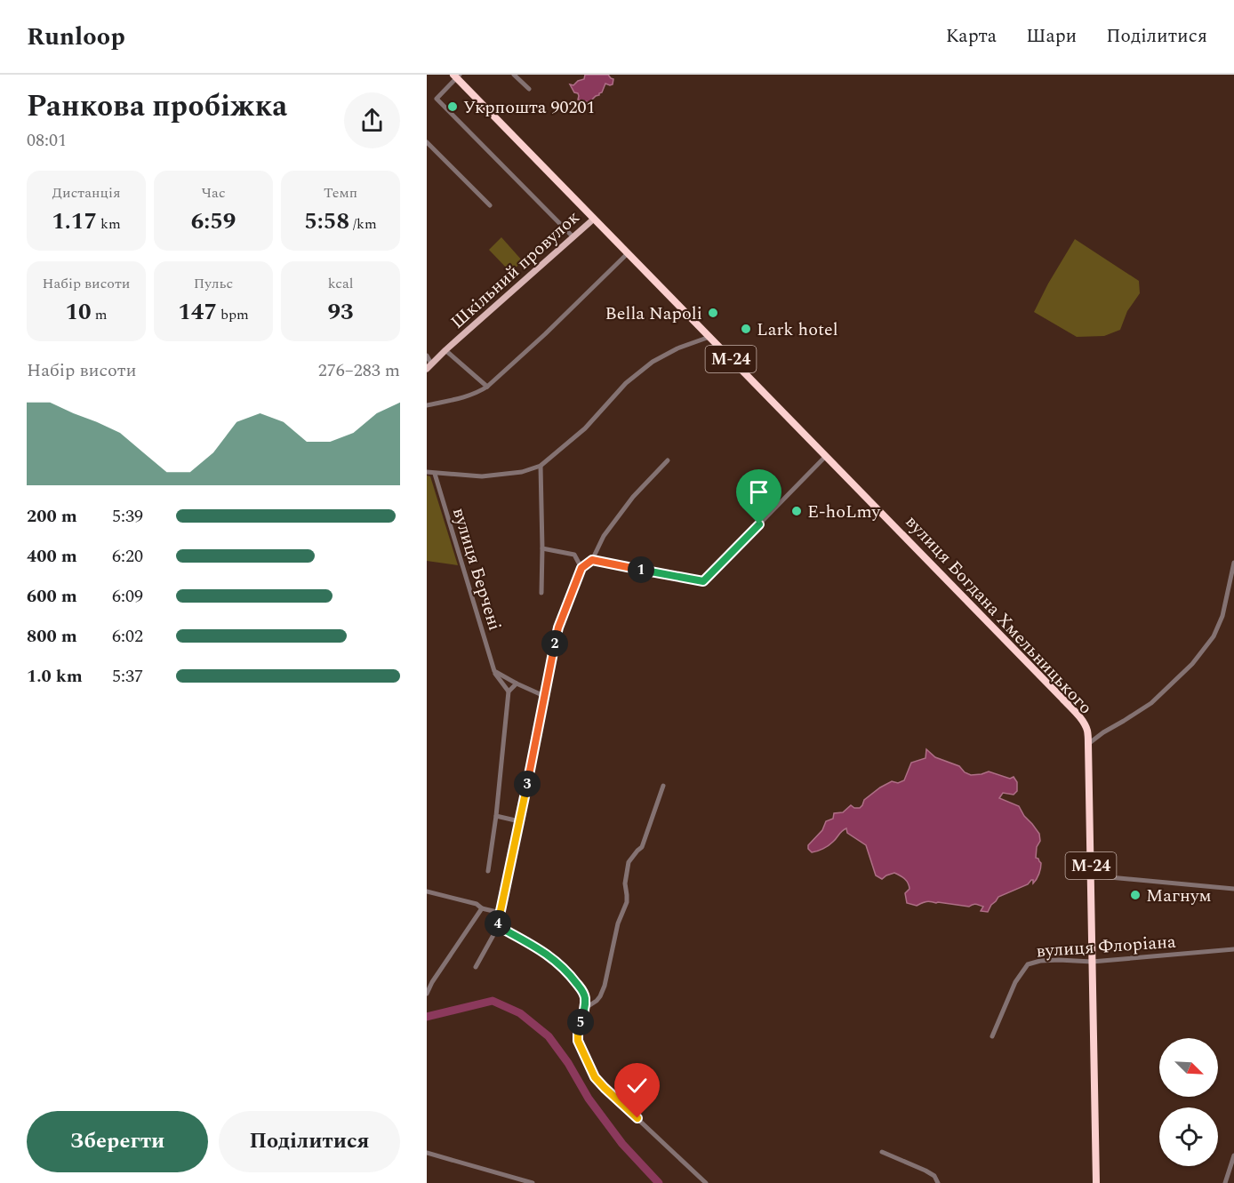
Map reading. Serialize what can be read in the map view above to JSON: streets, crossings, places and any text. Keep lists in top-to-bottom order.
{
  "streets": {
    "highway": ["М-24", "вулиця Богдана Хмельницького"],
    "main road": ["Шкільний провулок"],
    "street": ["вулиця Берчені", "вулиця Флоріана"]
  },
  "crossings": [
    ["Шкільний провулок", "М-24"],
    ["Шкільний провулок", "вулиця Богдана Хмельницького"],
    ["М-24", "вулиця Богдана Хмельницького"],
    ["вулиця Богдана Хмельницького", "вулиця Флоріана"]
  ],
  "places": [
    "Укрпошта 90201",
    "Bella Napoli",
    "Lark hotel",
    "E-hoLmy",
    "Магнум"
  ],
  "north": "bottom right",
  "page": {
    "header": "Runloop",
    "nav": ["Карта", "Шари", "Поділитися"],
    "heading": ["Ранкова пробіжка", "08:01"],
    "stats": [
      ["Дистанція", "1.17 km"],
      ["Час", "6:59"],
      ["Темп", "5:58 /km"],
      ["Набір висоти", "10 m"],
      ["Пульс", "147 bpm"],
      ["kcal", "93"]
    ],
    "chart": ["Набір висоти", "276–283 m"],
    "list": [
      {
        "name": "200 m",
        "note": "5:39"
      },
      {
        "name": "400 m",
        "note": "6:20"
      },
      {
        "name": "600 m",
        "note": "6:09"
      },
      {
        "name": "800 m",
        "note": "6:02"
      },
      {
        "name": "1.0 km",
        "note": "5:37"
      }
    ],
    "pins": [
      "1",
      "2",
      "3",
      "4",
      "5"
    ],
    "buttons": ["Зберегти", "Поділитися"]
  }
}
